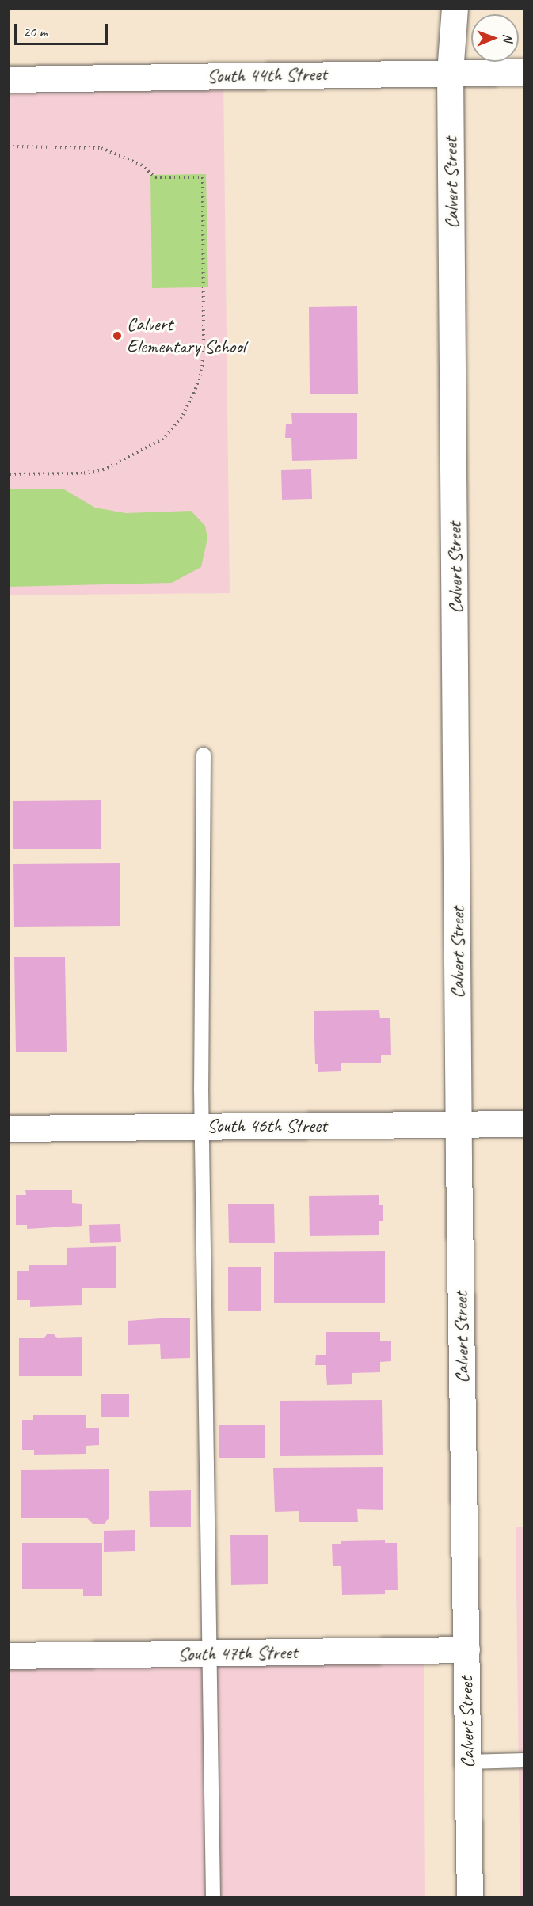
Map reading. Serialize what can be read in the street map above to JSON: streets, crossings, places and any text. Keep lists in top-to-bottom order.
{
  "streets": {
    "main road": [
      "South 44th Street",
      "Calvert Street",
      "South 46th Street",
      "South 47th Street"
    ]
  },
  "crossings": [
    ["South 44th Street", "Calvert Street"],
    ["Calvert Street", "South 46th Street"],
    ["Calvert Street", "South 47th Street"]
  ],
  "places": ["Calvert Elementary School"],
  "scale_bar": "20 m",
  "north": "right"
}
